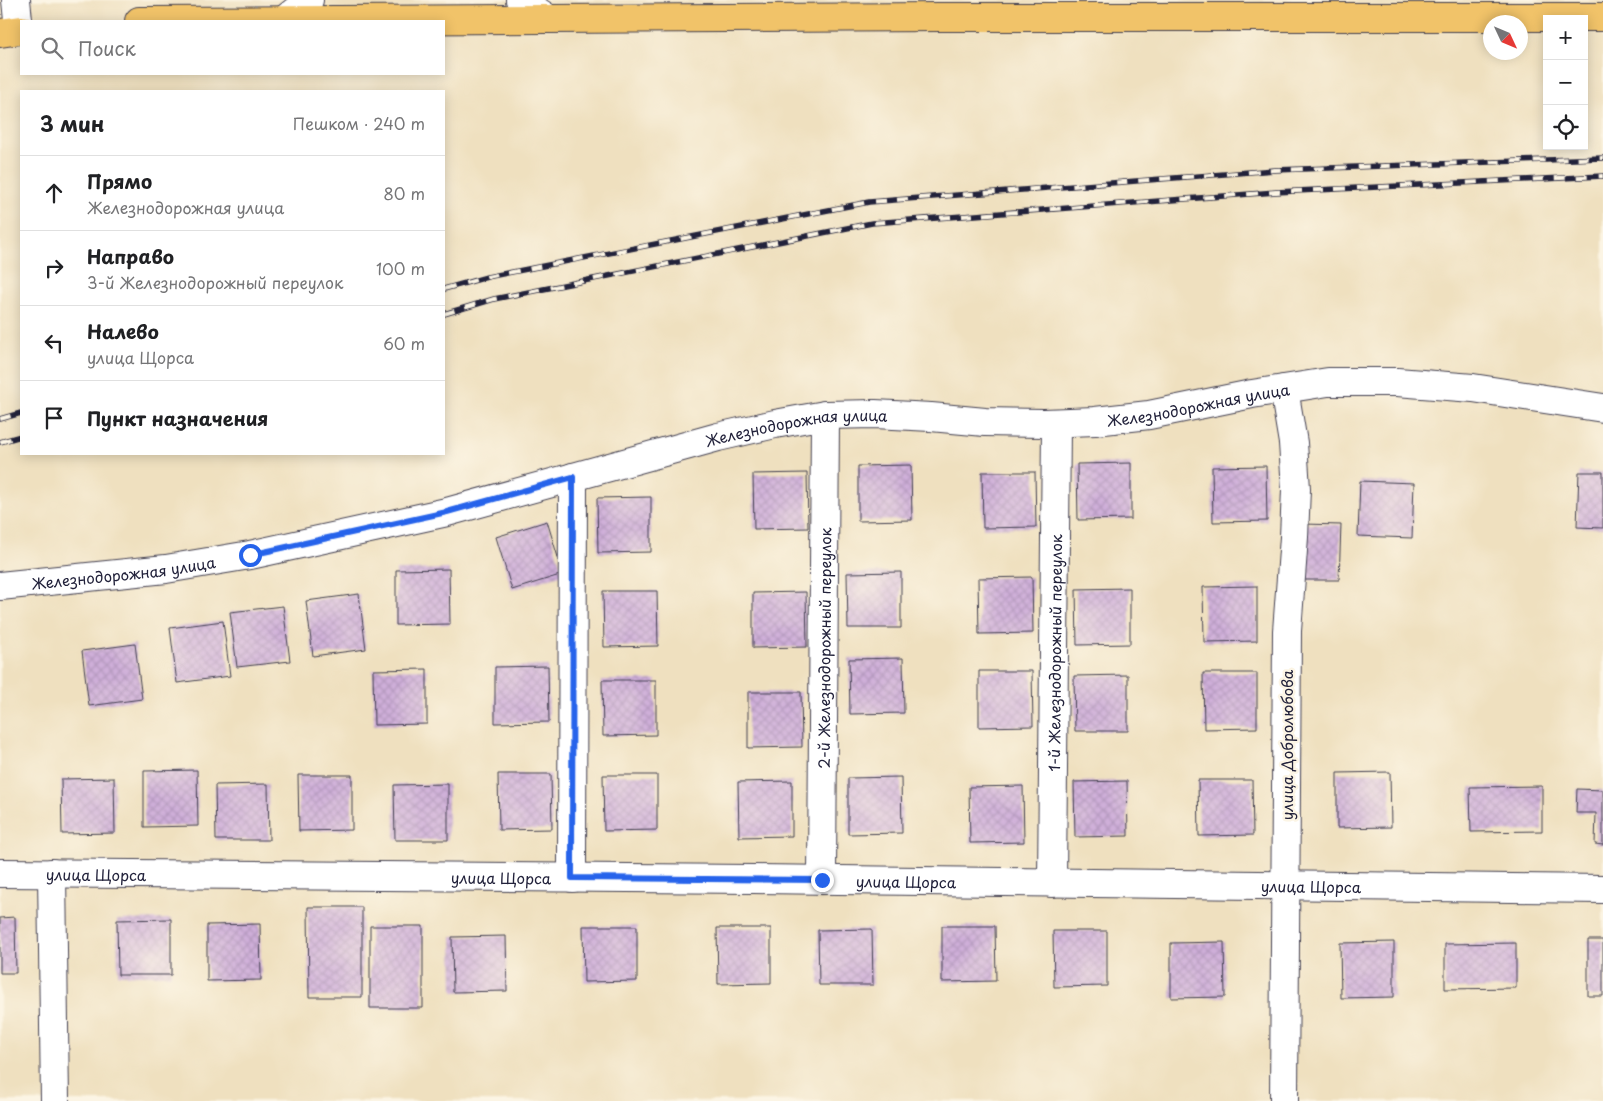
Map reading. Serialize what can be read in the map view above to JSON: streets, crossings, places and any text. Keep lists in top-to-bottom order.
{
  "streets": {
    "street": [
      "Железнодорожная улица",
      "2-й Железнодорожный переулок",
      "1-й Железнодорожный переулок",
      "улица Добролюбова",
      "улица Щорса"
    ]
  },
  "crossings": [
    ["Железнодорожная улица", "2-й Железнодорожный переулок"],
    ["Железнодорожная улица", "1-й Железнодорожный переулок"],
    ["Железнодорожная улица", "улица Добролюбова"],
    ["2-й Железнодорожный переулок", "улица Щорса"],
    ["1-й Железнодорожный переулок", "улица Щорса"],
    ["улица Добролюбова", "улица Щорса"]
  ],
  "north": "bottom right",
  "page": {
    "map_buttons": ["+", "−"],
    "search": "Поиск",
    "heading": ["3 мин", "Пешком · 240 m"],
    "list": [
      ["Прямо", "Железнодорожная улица", "80 m"],
      ["Направо", "3-й Железнодорожный переулок", "100 m"],
      ["Налево", "улица Щорса", "60 m"],
      "Пункт назначения"
    ]
  }
}
